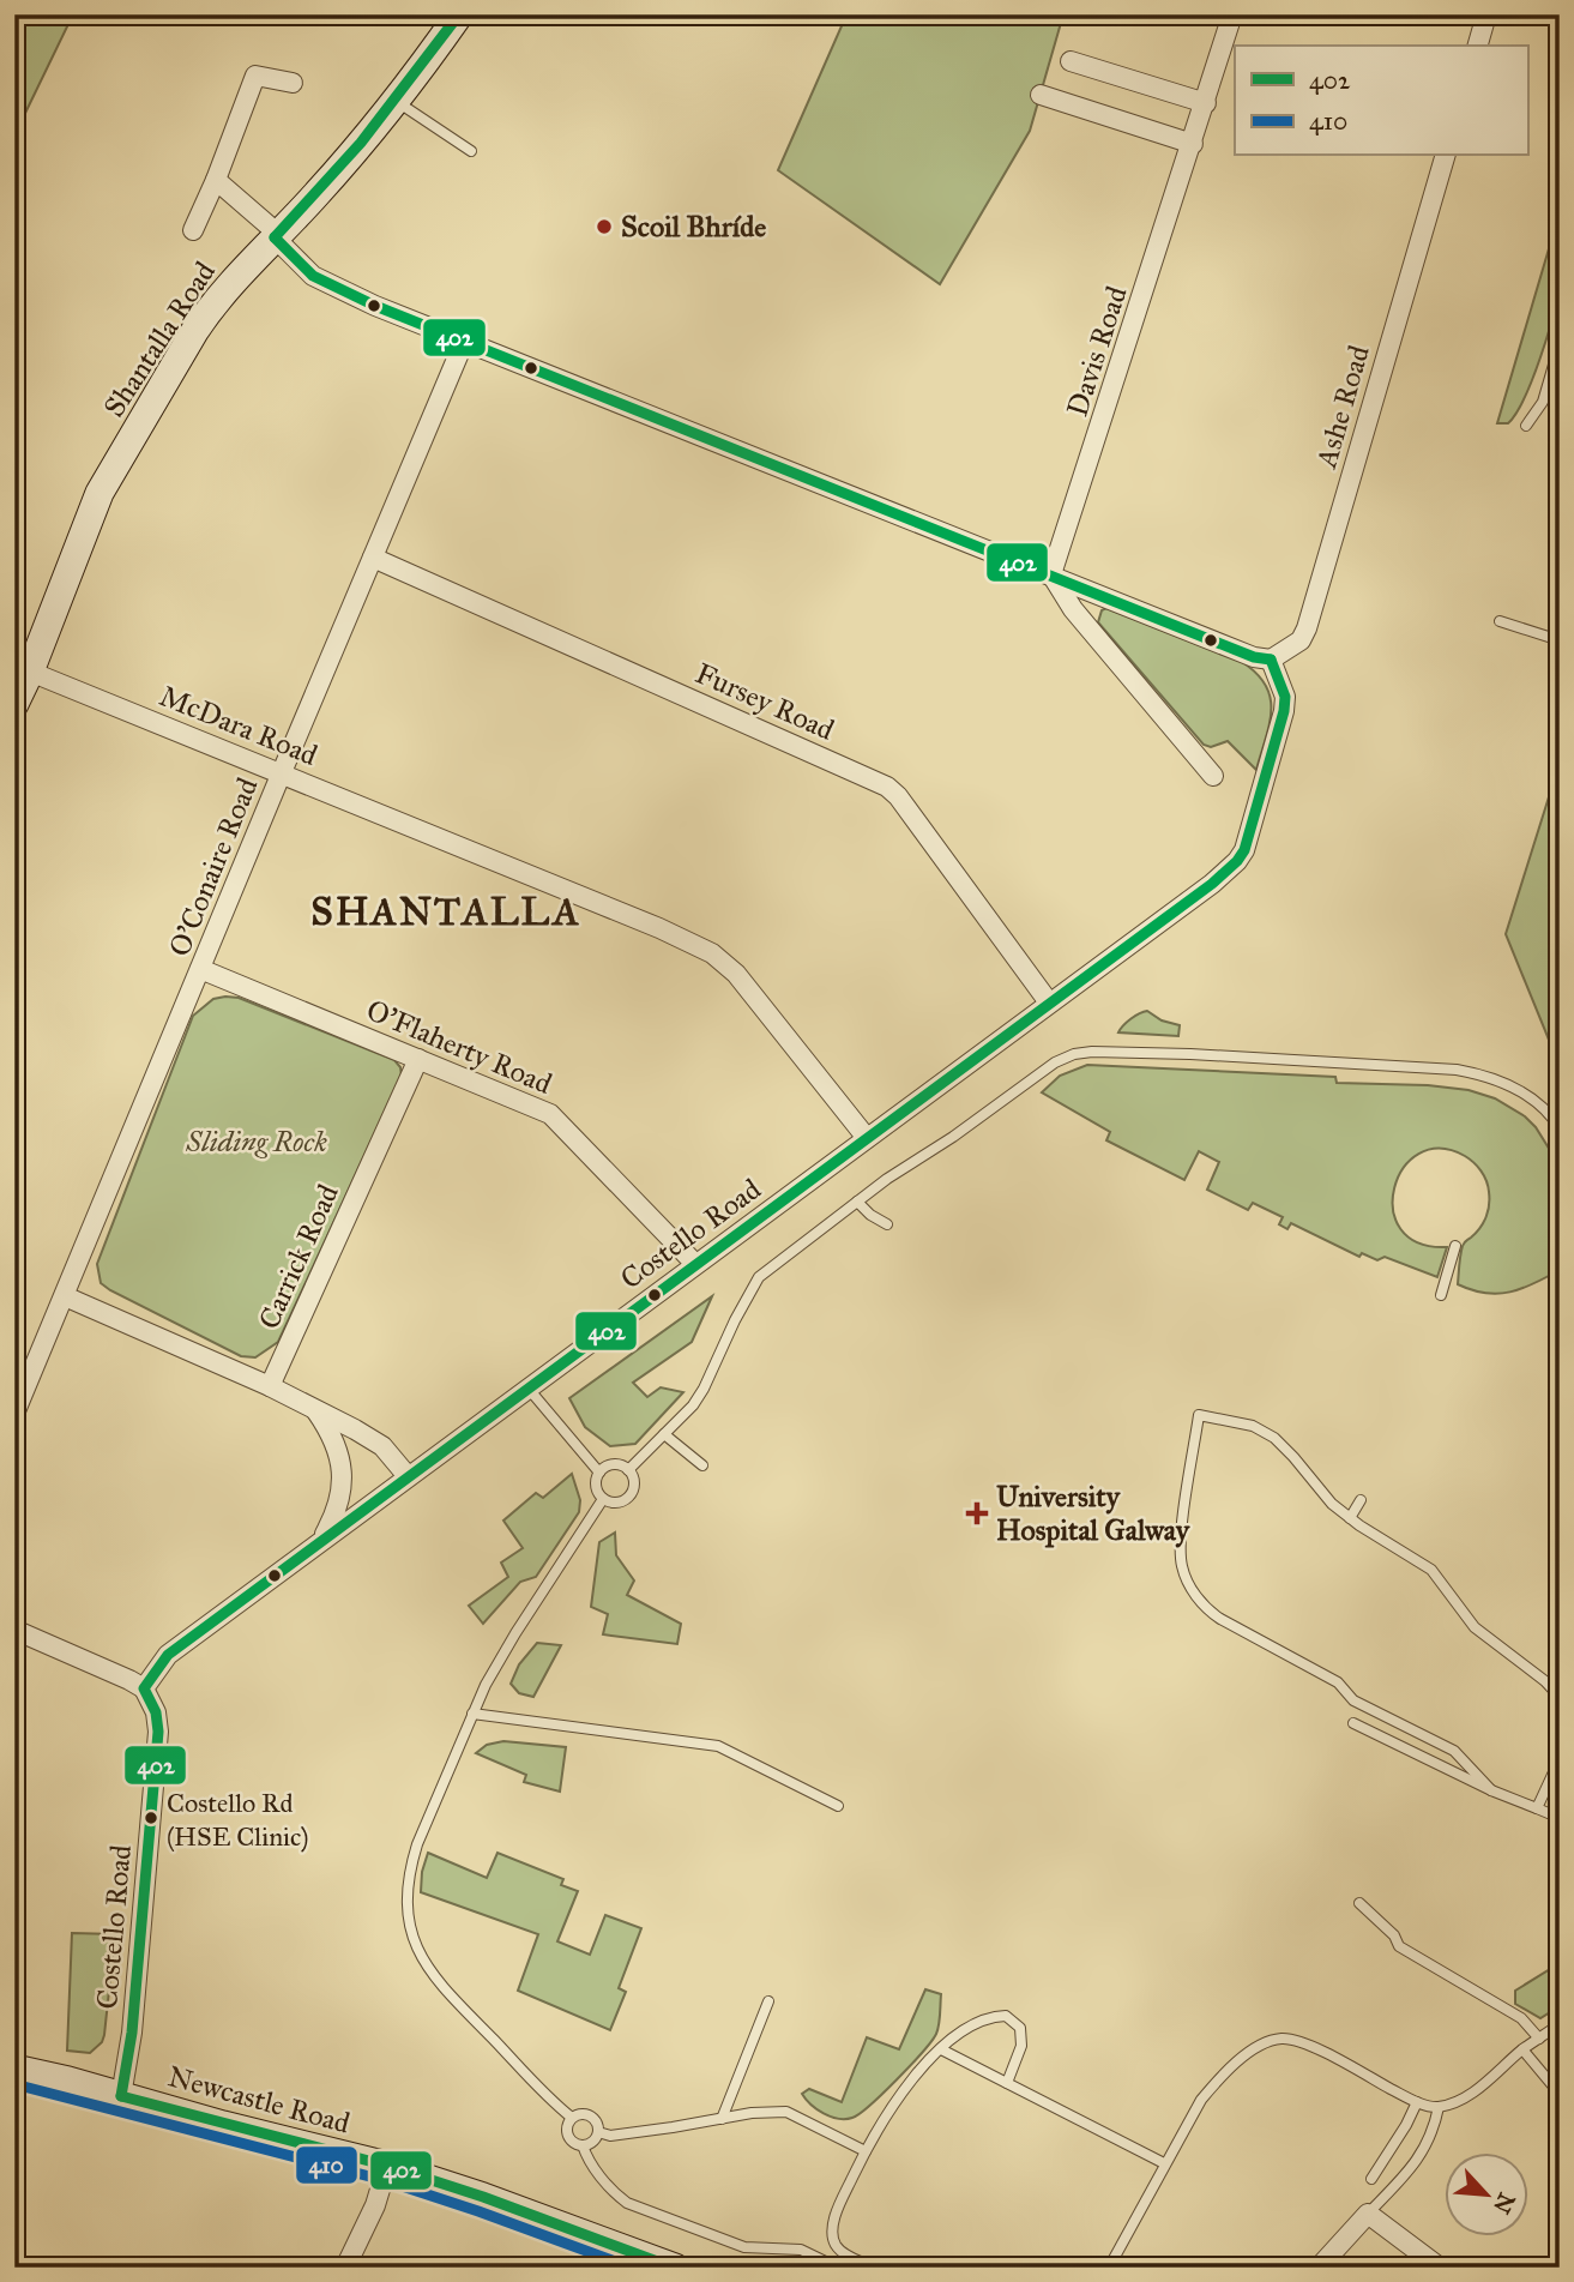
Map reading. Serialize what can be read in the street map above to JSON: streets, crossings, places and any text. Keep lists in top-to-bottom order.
{
  "streets": {
    "street": [
      "Shantalla Road",
      "Davis Road",
      "Ashe Road",
      "Fursey Road",
      "McDara Road",
      "O'Conaire Road",
      "O'Flaherty Road",
      "Costello Road",
      "Carrick Road",
      "Newcastle Road"
    ]
  },
  "crossings": [
    ["Shantalla Road", "McDara Road"],
    ["Ashe Road", "Costello Road"],
    ["Fursey Road", "O'Conaire Road"],
    ["Fursey Road", "Costello Road"],
    ["McDara Road", "O'Conaire Road"],
    ["McDara Road", "Costello Road"],
    ["O'Conaire Road", "O'Flaherty Road"],
    ["O'Flaherty Road", "Costello Road"],
    ["O'Flaherty Road", "Carrick Road"],
    ["Costello Road", "Newcastle Road"]
  ],
  "districts": ["SHANTALLA"],
  "parks": ["Sliding Rock"],
  "places": {
    "other": ["Scoil Bhríde", "Costello Rd (HSE Clinic)"],
    "health": ["University Hospital Galway"]
  },
  "lines": ["transit line 402", "transit line 410"],
  "legend": ["402", "410"],
  "north": "bottom right"
}
